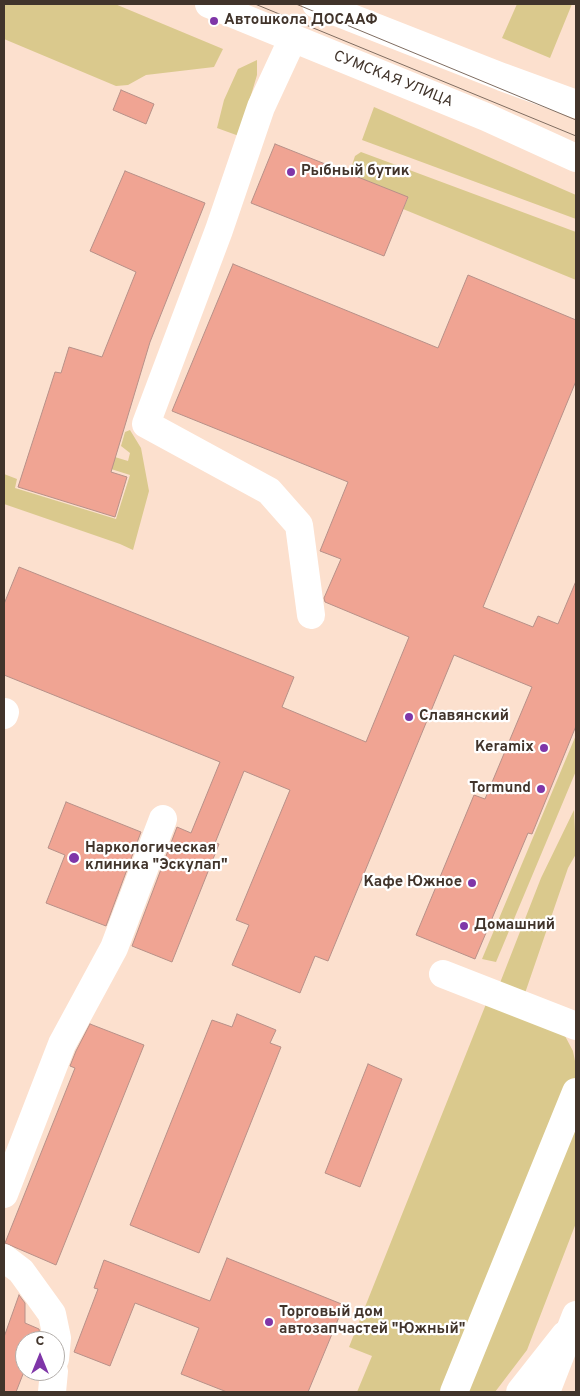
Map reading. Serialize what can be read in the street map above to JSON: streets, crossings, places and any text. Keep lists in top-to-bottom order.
{
  "streets": {
    "main road": ["СУМСКАЯ УЛИЦА"]
  },
  "places": [
    "Автошкола ДОСААФ",
    "Рыбный бутик",
    "Славянский",
    "Keramix",
    "Tormund",
    "Наркологическая клиника \"Эскулап\"",
    "Кафе Южное",
    "Домашний",
    "Торговый дом автозапчастей \"Южный\""
  ],
  "north": "top"
}
